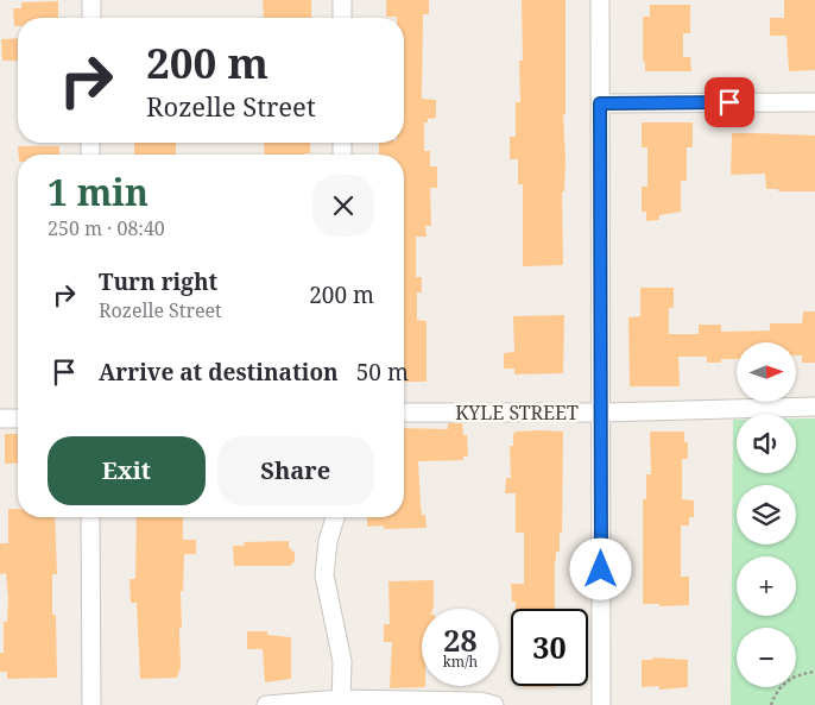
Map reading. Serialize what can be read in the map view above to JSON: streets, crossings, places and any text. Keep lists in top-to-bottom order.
{
  "streets": {
    "street": ["KYLE STREET"]
  },
  "north": "right",
  "page": {
    "turn": ["200 m", "Rozelle Street"],
    "heading": ["1 min", "250 m · 08:40"],
    "list": [
      {
        "name": "Turn right",
        "note": "Rozelle Street",
        "value": "200 m"
      },
      {
        "name": "Arrive at destination",
        "value": "50 m"
      }
    ],
    "map_buttons": ["+", "−"],
    "buttons": ["Exit", "Share"],
    "speed": "28 km/h",
    "limit": "30"
  }
}
